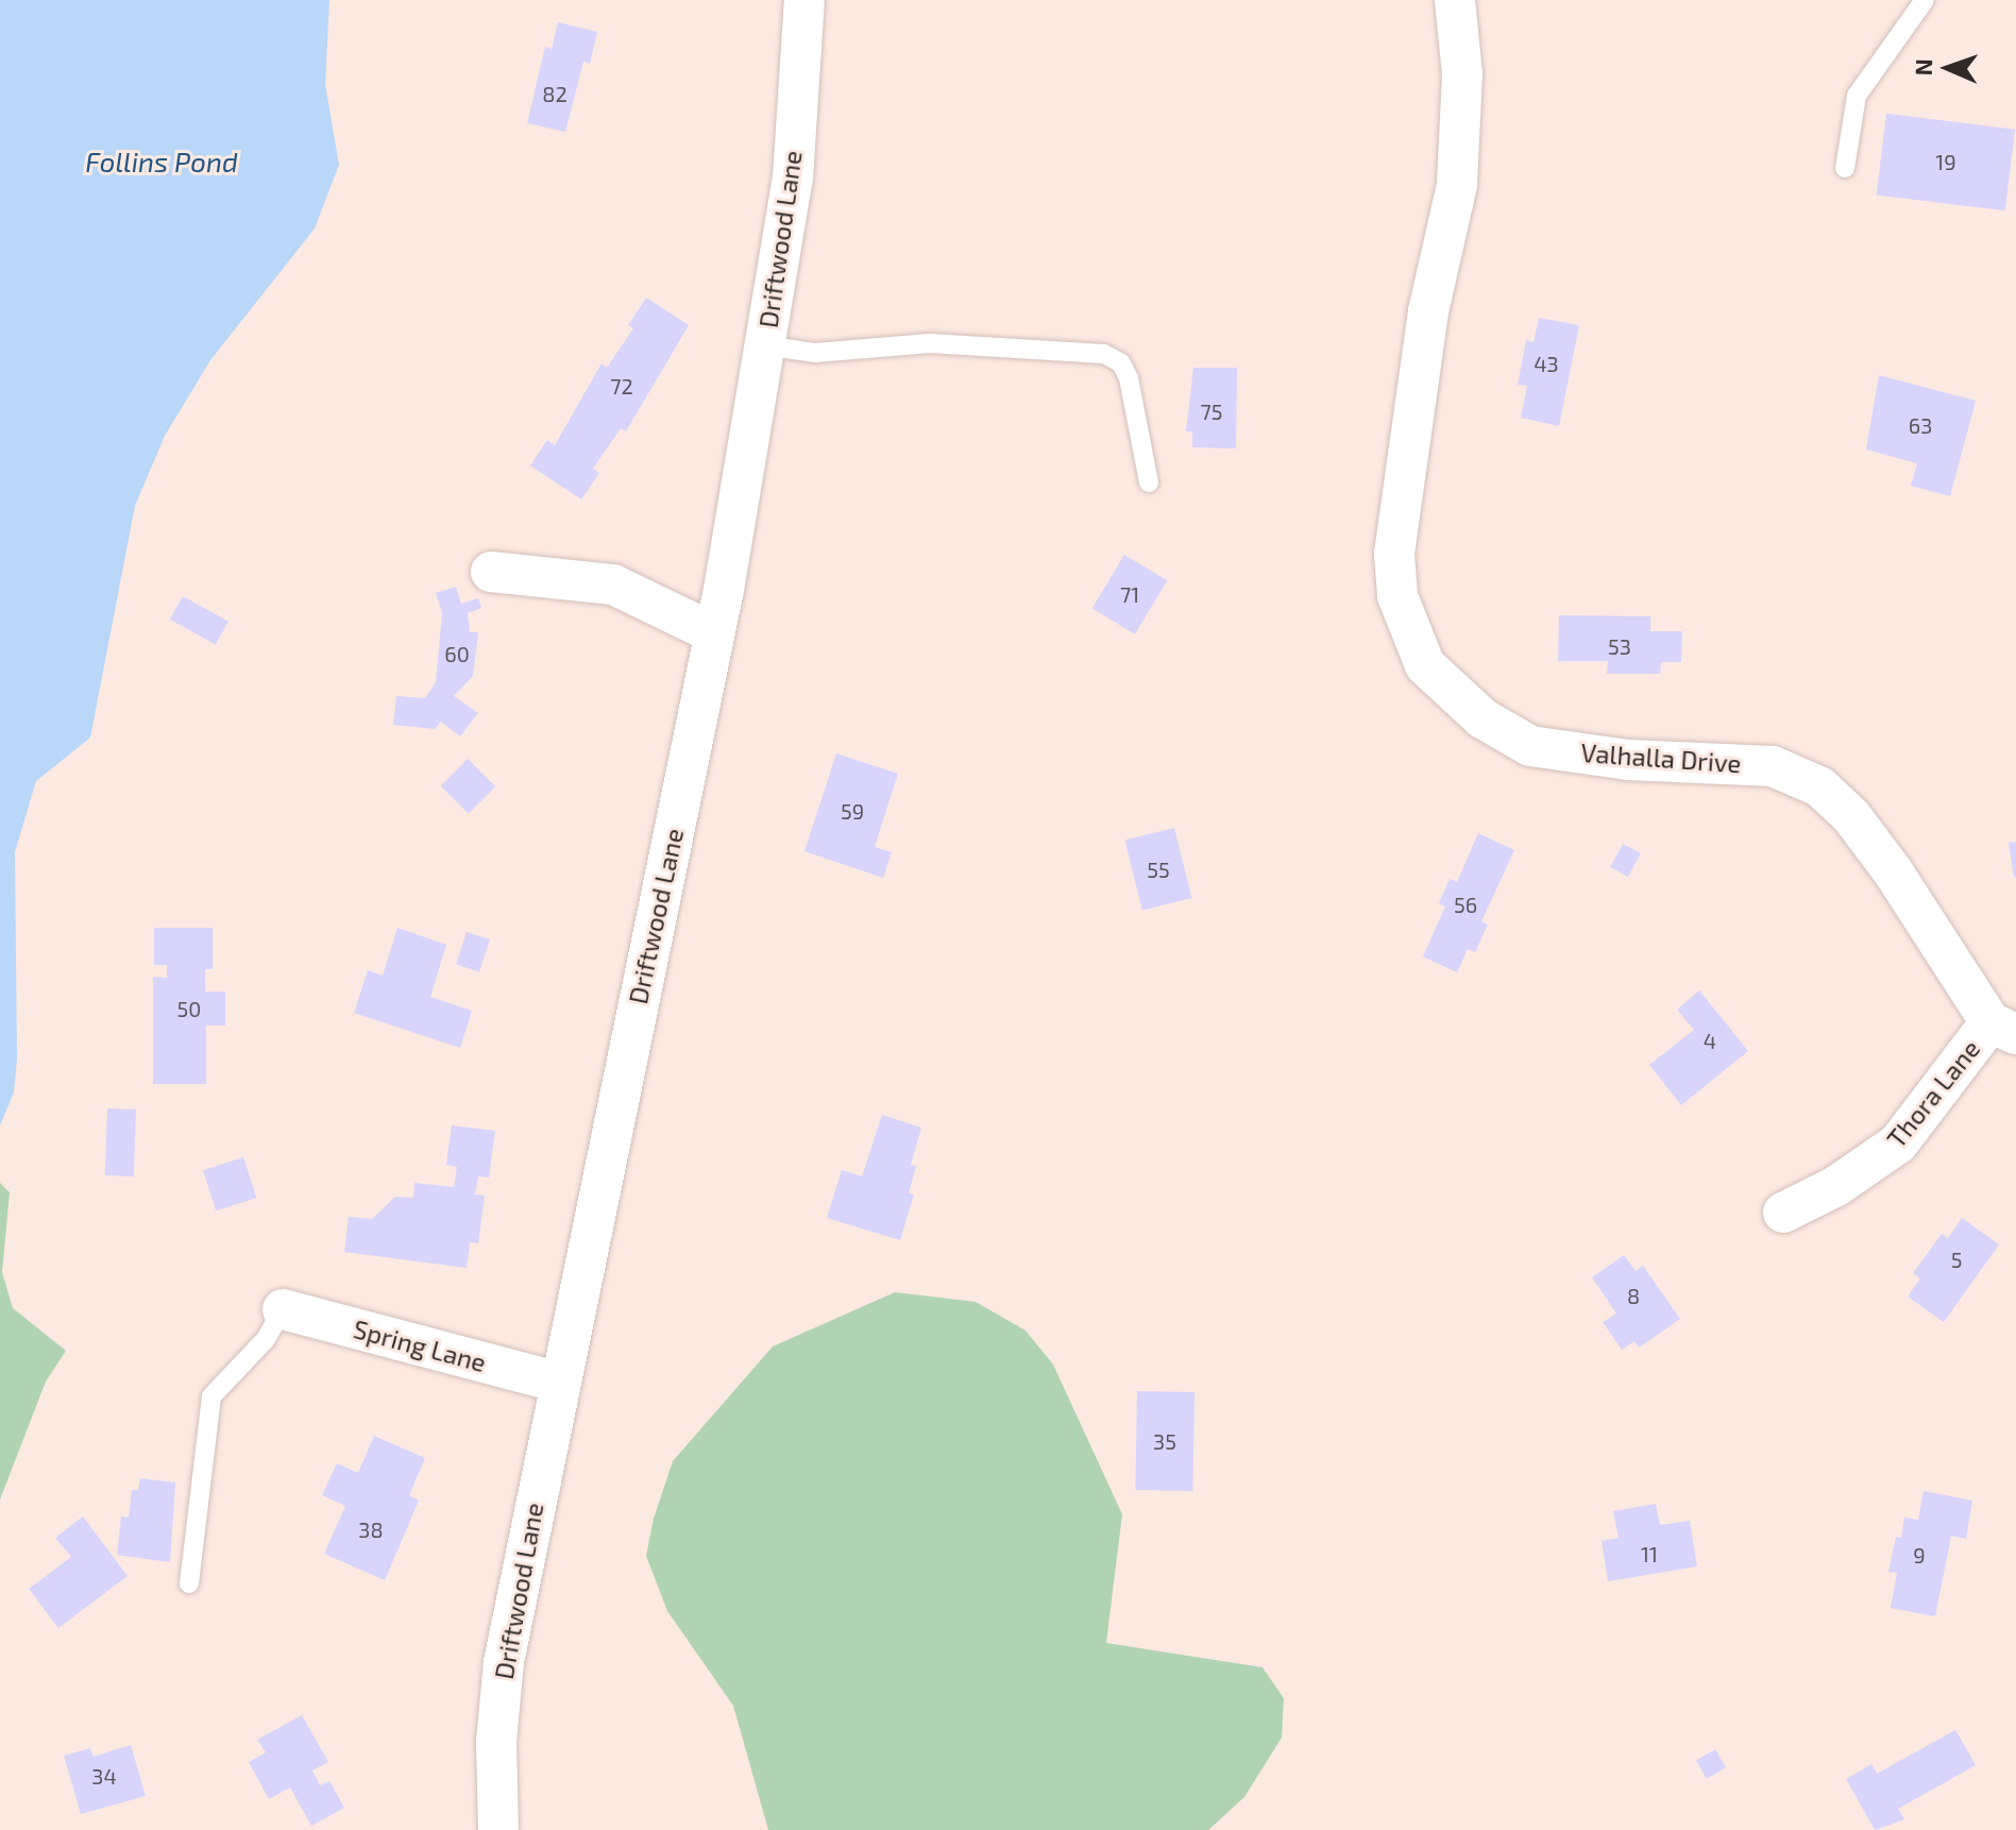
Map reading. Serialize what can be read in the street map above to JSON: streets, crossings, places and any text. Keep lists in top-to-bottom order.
{
  "streets": {
    "street": [
      "Driftwood Lane",
      "Valhalla Drive",
      "Thora Lane",
      "Spring Lane"
    ]
  },
  "crossings": [
    ["Driftwood Lane", "Spring Lane"],
    ["Valhalla Drive", "Thora Lane"]
  ],
  "water": ["Follins Pond"],
  "house_numbers": [
    "82",
    "19",
    "43",
    "72",
    "75",
    "63",
    "71",
    "53",
    "60",
    "59",
    "55",
    "56",
    "50",
    "4",
    "5",
    "8",
    "35",
    "38",
    "11",
    "9",
    "34"
  ],
  "north": "left"
}
